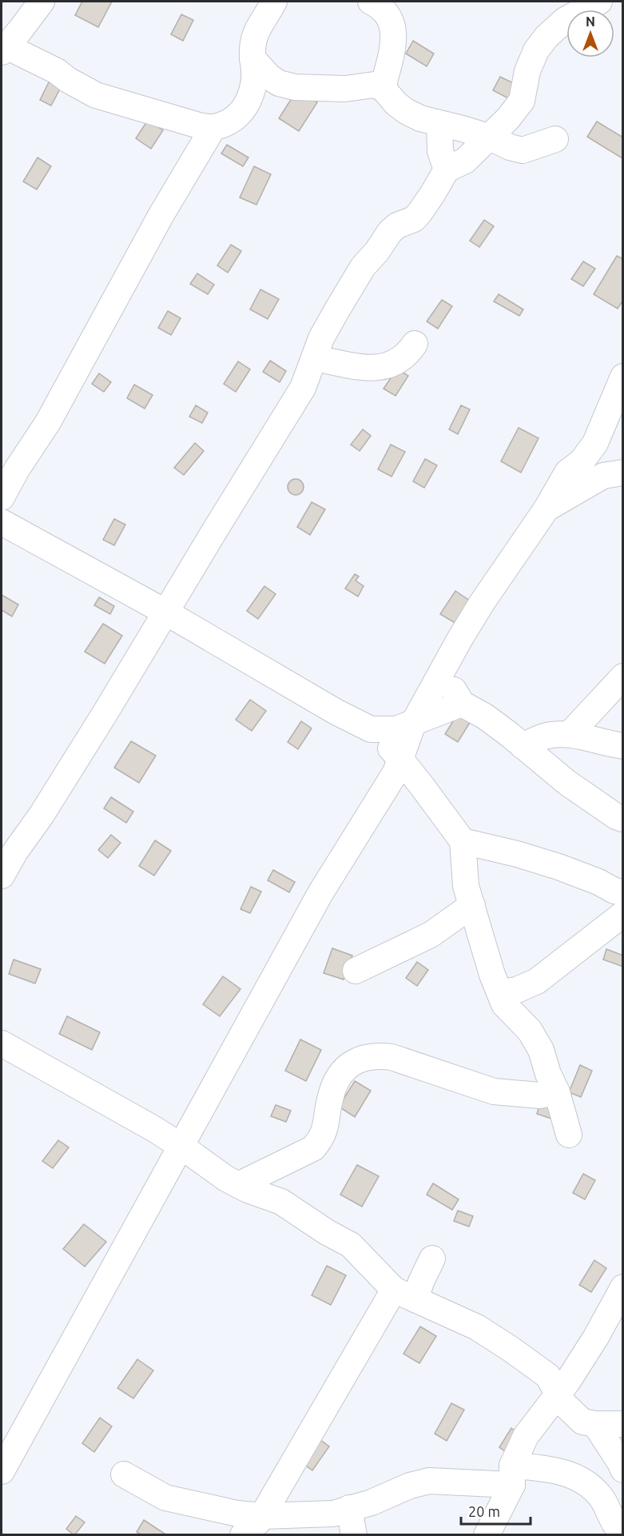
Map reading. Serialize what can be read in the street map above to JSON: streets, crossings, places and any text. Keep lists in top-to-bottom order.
{
  "scale_bar": "20 m",
  "north": "top"
}
